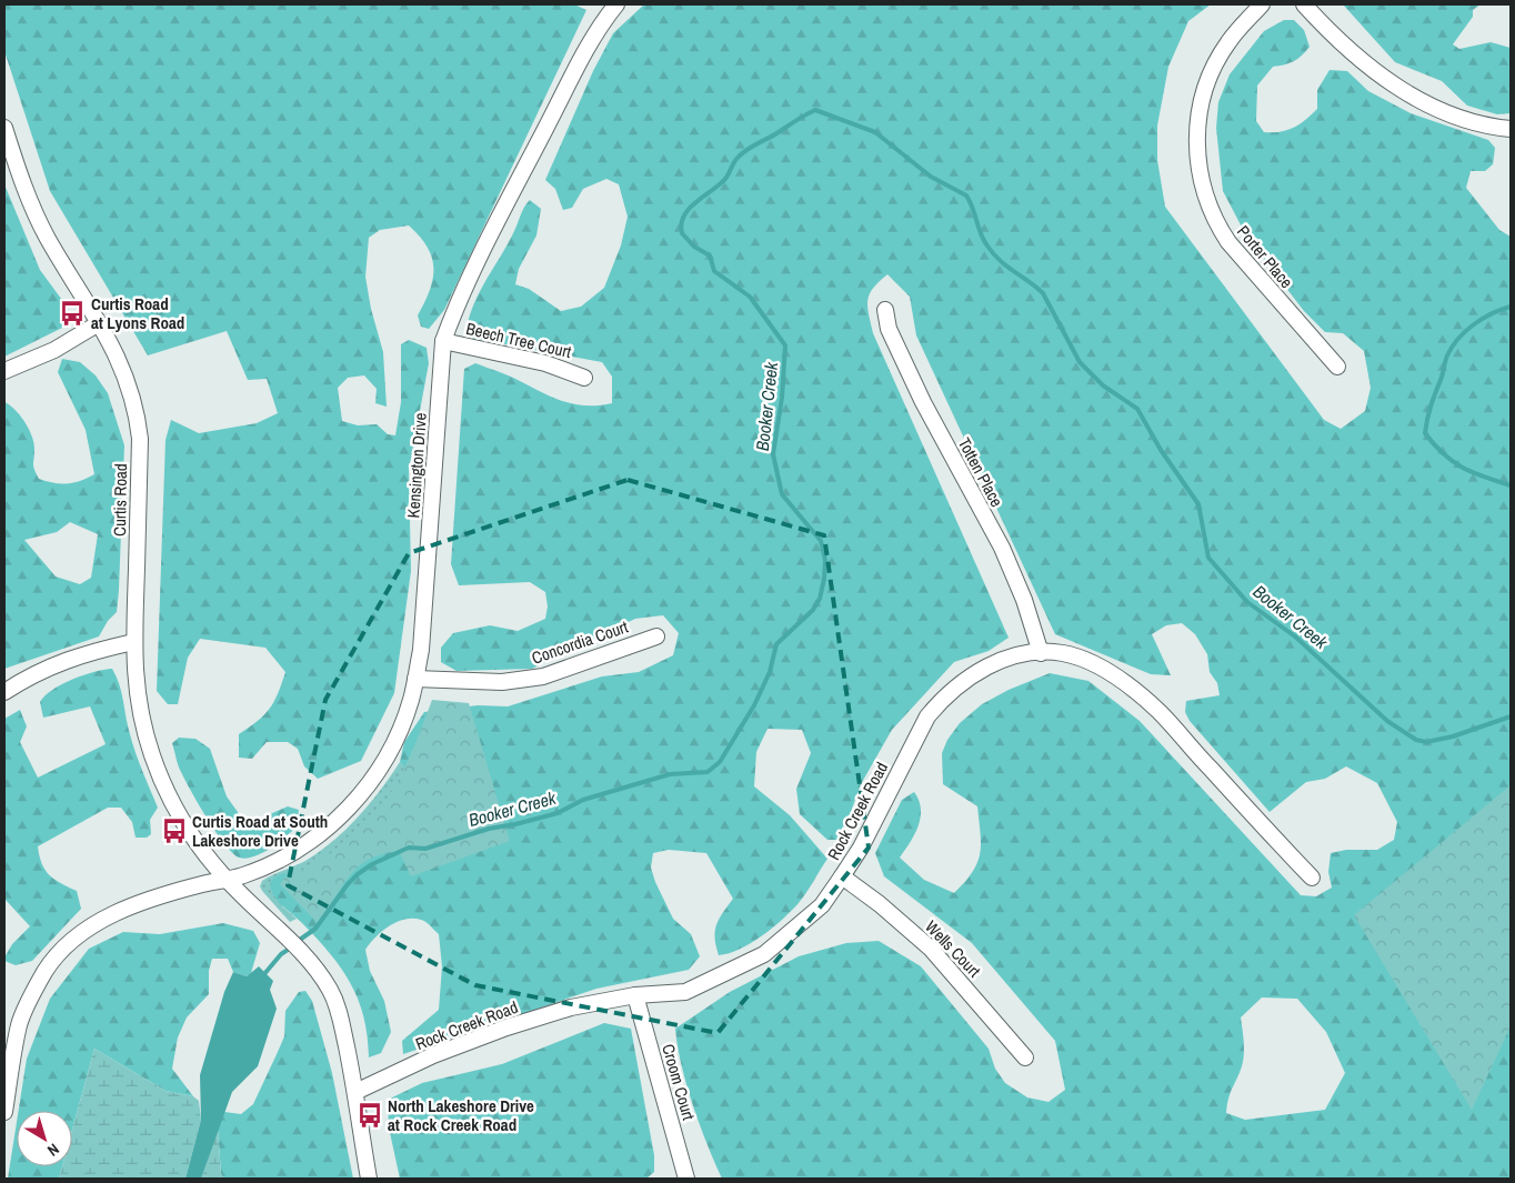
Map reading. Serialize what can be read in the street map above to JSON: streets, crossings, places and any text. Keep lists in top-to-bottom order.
{
  "streets": {
    "street": [
      "Porter Place",
      "Beech Tree Court",
      "Kensington Drive",
      "Totten Place",
      "Curtis Road",
      "Concordia Court",
      "Rock Creek Road",
      "Wells Court",
      "Croom Court"
    ]
  },
  "crossings": [
    ["Beech Tree Court", "Kensington Drive"],
    ["Kensington Drive", "Curtis Road"],
    ["Kensington Drive", "Concordia Court"],
    ["Totten Place", "Rock Creek Road"],
    ["Curtis Road", "Rock Creek Road"],
    ["Rock Creek Road", "Wells Court"],
    ["Rock Creek Road", "Croom Court"]
  ],
  "water": ["Booker Creek"],
  "places": {
    "bus stop": ["Curtis Road at Lyons Road", "Curtis Road at South Lakeshore Drive", "North Lakeshore Drive at Rock Creek Road"]
  },
  "north": "bottom right"
}
